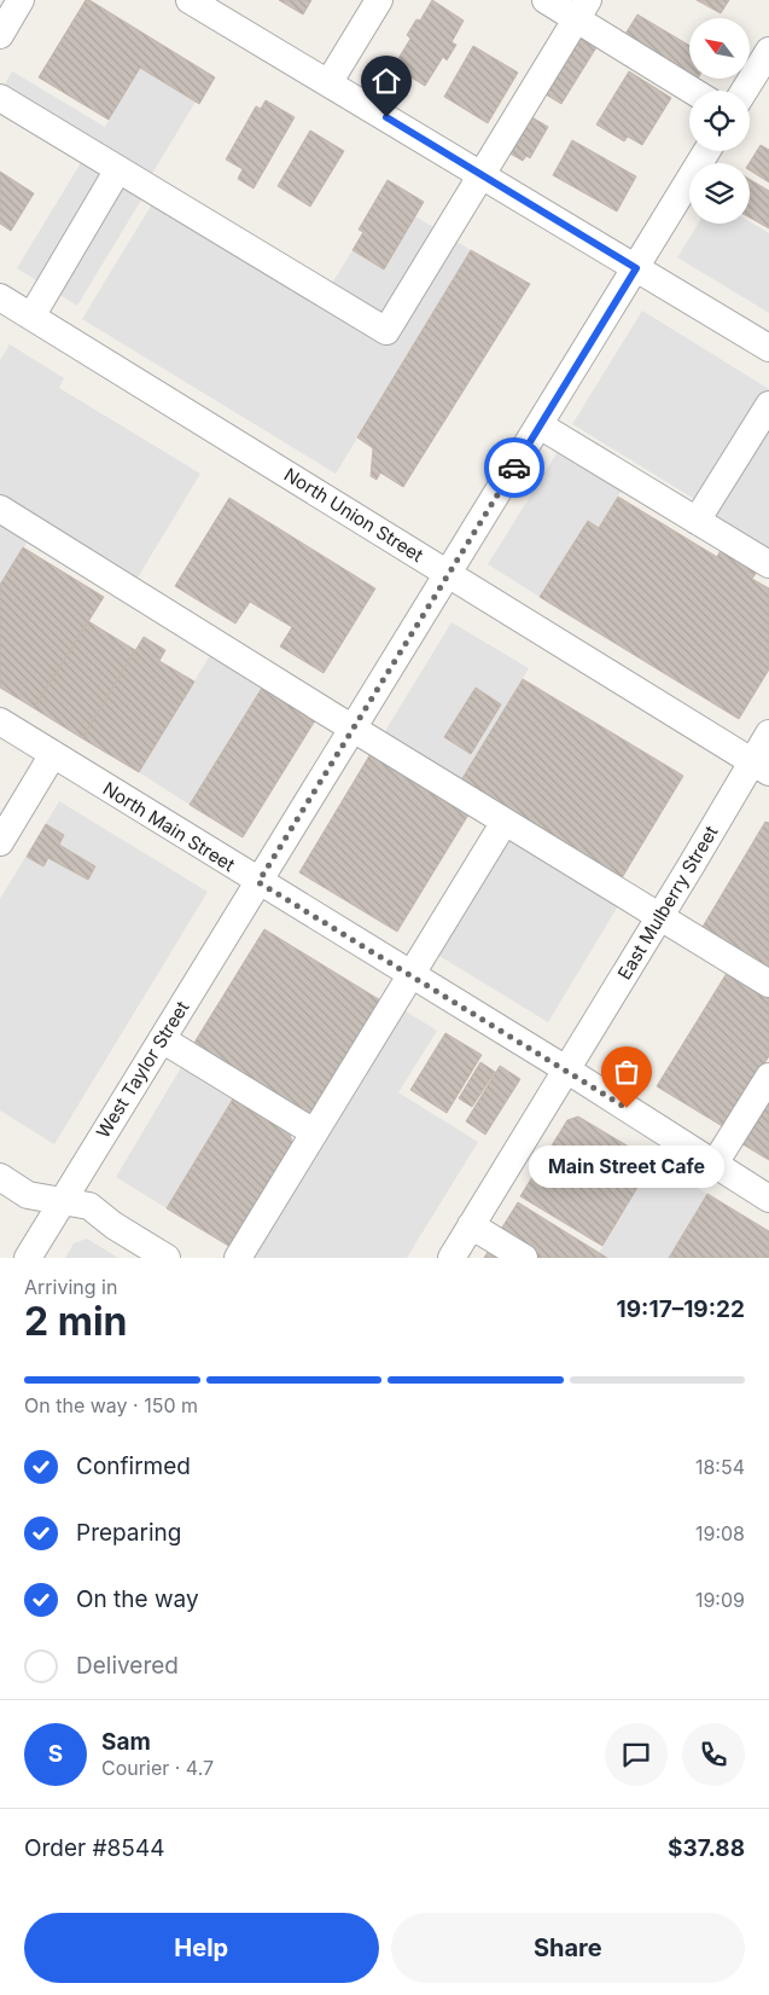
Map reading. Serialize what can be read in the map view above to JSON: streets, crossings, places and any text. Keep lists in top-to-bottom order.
{
  "streets": {
    "street": [
      "North Union Street",
      "North Main Street",
      "East Mulberry Street",
      "West Taylor Street"
    ]
  },
  "crossings": [
    ["North Union Street", "East Mulberry Street"],
    ["North Union Street", "West Taylor Street"],
    ["North Main Street", "East Mulberry Street"],
    ["North Main Street", "West Taylor Street"]
  ],
  "places": ["Main Street Cafe"],
  "north": "top left",
  "page": {
    "bubble": "Main Street Cafe",
    "heading": ["2 min", "Arriving in", "19:17–19:22"],
    "panel": [
      "Sam",
      "Courier · 4.7",
      "Order #8544",
      "$37.88"
    ],
    "bar": "On the way · 150 m",
    "list": [
      ["Confirmed", "18:54"],
      ["Preparing", "19:08"],
      ["On the way", "19:09"],
      "Delivered"
    ],
    "round": "S",
    "buttons": ["Help", "Share"]
  }
}
